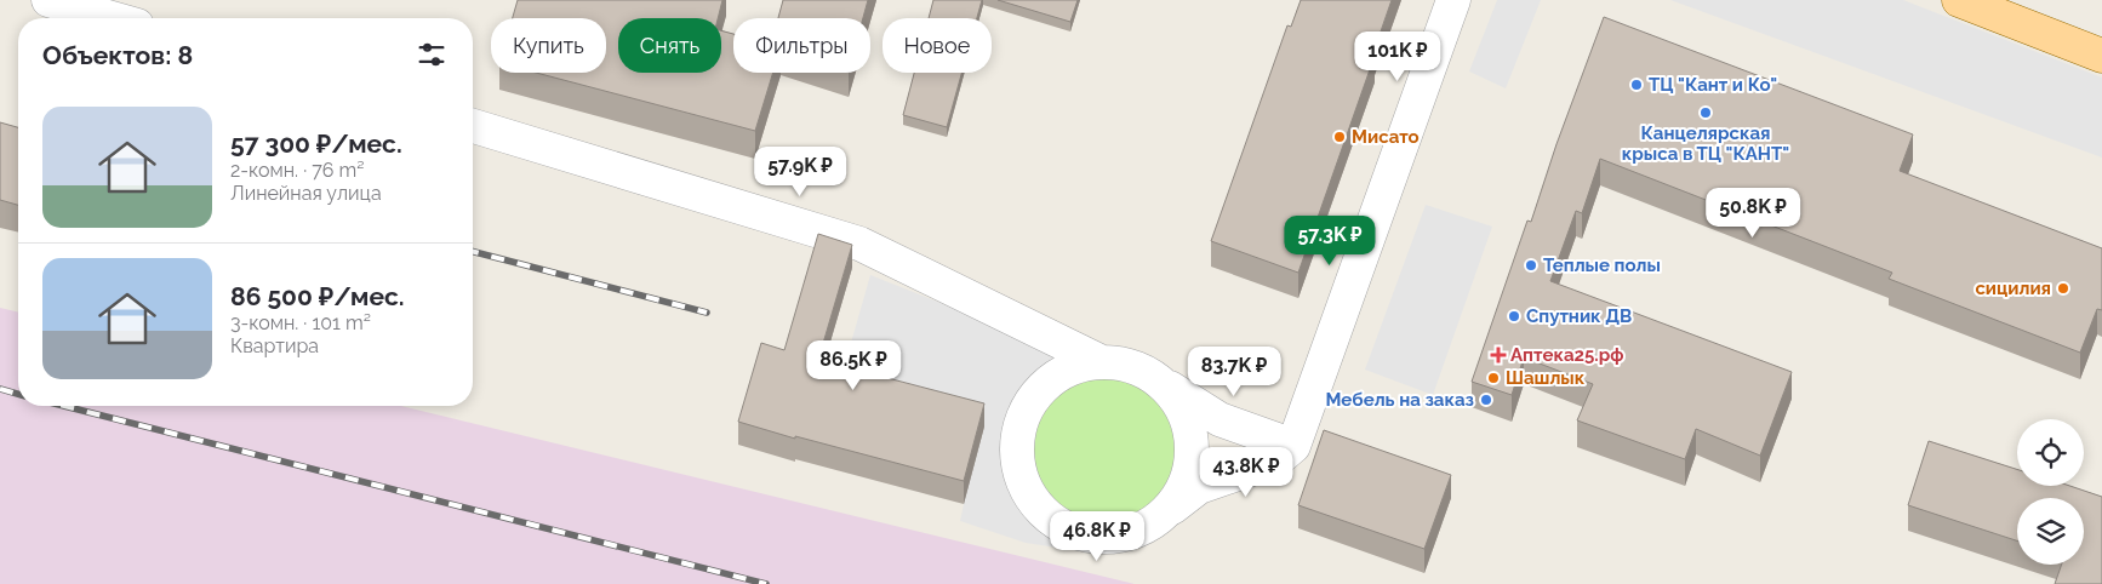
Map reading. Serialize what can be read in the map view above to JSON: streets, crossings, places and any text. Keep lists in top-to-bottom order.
{
  "places": {
    "other": [
      "ТЦ \"Кант и Ко\"",
      "Канцелярская крыса в ТЦ \"КАНТ\"",
      "Мисато",
      "Теплые полы",
      "сицилия",
      "Спутник ДВ",
      "Шашлык",
      "Мебель на заказ"
    ],
    "health": ["Аптека25.рф"]
  },
  "page": {
    "chip": [
      "Купить",
      "Снять",
      "Фильтры",
      "Новое"
    ],
    "heading": "Объектов: 8",
    "price": [
      "101K ₽",
      "57.9K ₽",
      "50.8K ₽",
      "57.3K ₽",
      "86.5K ₽",
      "83.7K ₽",
      "43.8K ₽",
      "46.8K ₽"
    ],
    "list": [
      {
        "name": "57 300 ₽/мес.",
        "note": "2-комн. · 76 m² · Линейная улица"
      },
      {
        "name": "86 500 ₽/мес.",
        "note": "3-комн. · 101 m² · Квартира"
      }
    ]
  }
}
